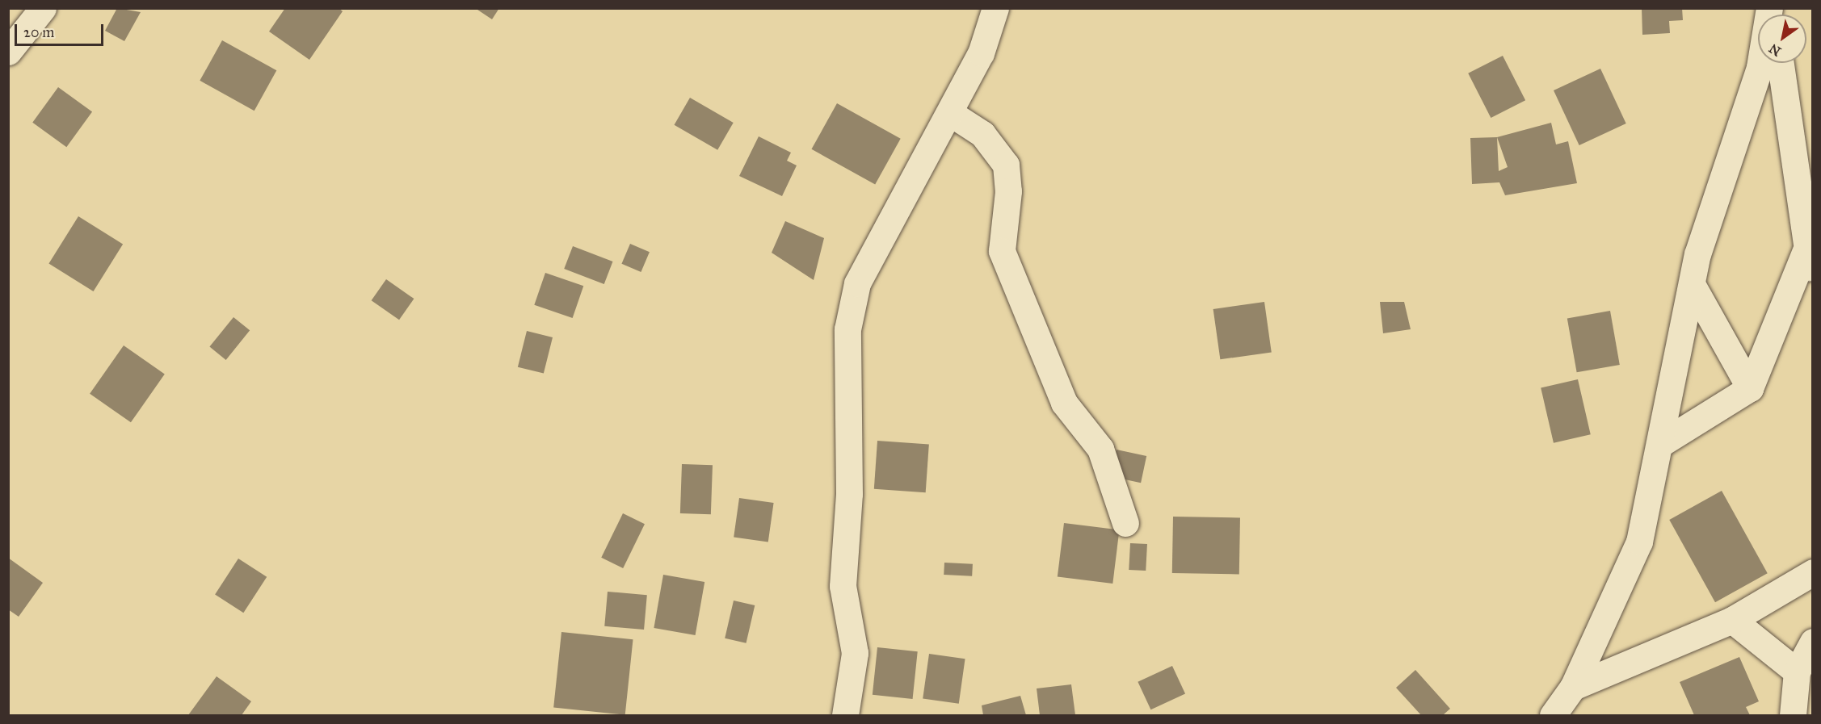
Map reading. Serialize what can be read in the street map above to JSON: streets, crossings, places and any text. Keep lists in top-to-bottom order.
{
  "scale_bar": "20 m",
  "north": "bottom left"
}
